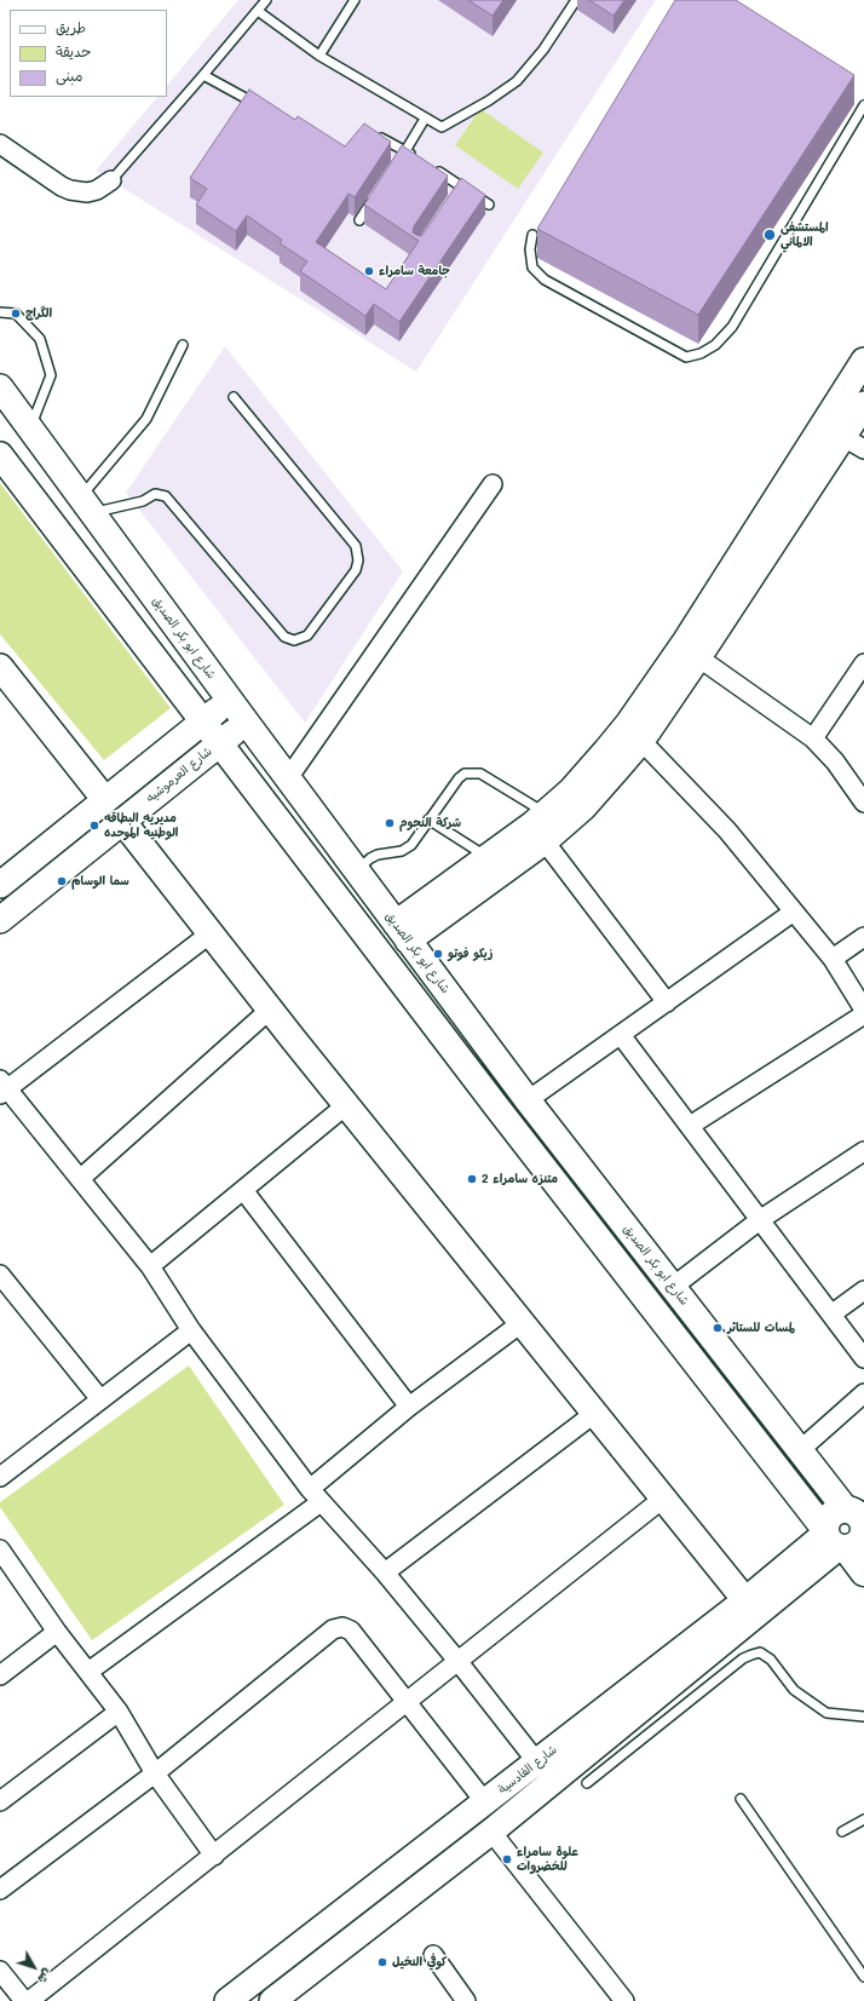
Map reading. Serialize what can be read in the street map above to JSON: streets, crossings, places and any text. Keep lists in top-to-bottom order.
{
  "streets": {
    "main road": ["شارع ابو بكر الصديق", "شارع العرموشيه", "شارع القادسية"]
  },
  "crossings": [
    ["شارع ابو بكر الصديق", "شارع العرموشيه"]
  ],
  "places": [
    "المستشفى الالماني",
    "جامعة سامراء",
    "الگراج",
    "شركة النجوم",
    "مديريه البطاقه الوطنيه الموحده",
    "سما الوسام",
    "زيكو فوتو",
    "متنزه سامراء 2",
    "لمسات للستائر",
    "علوة سامراء للخضروات",
    "كوفي النخيل"
  ],
  "legend": ["طريق", "حديقة", "مبنى"],
  "north": "bottom right"
}
